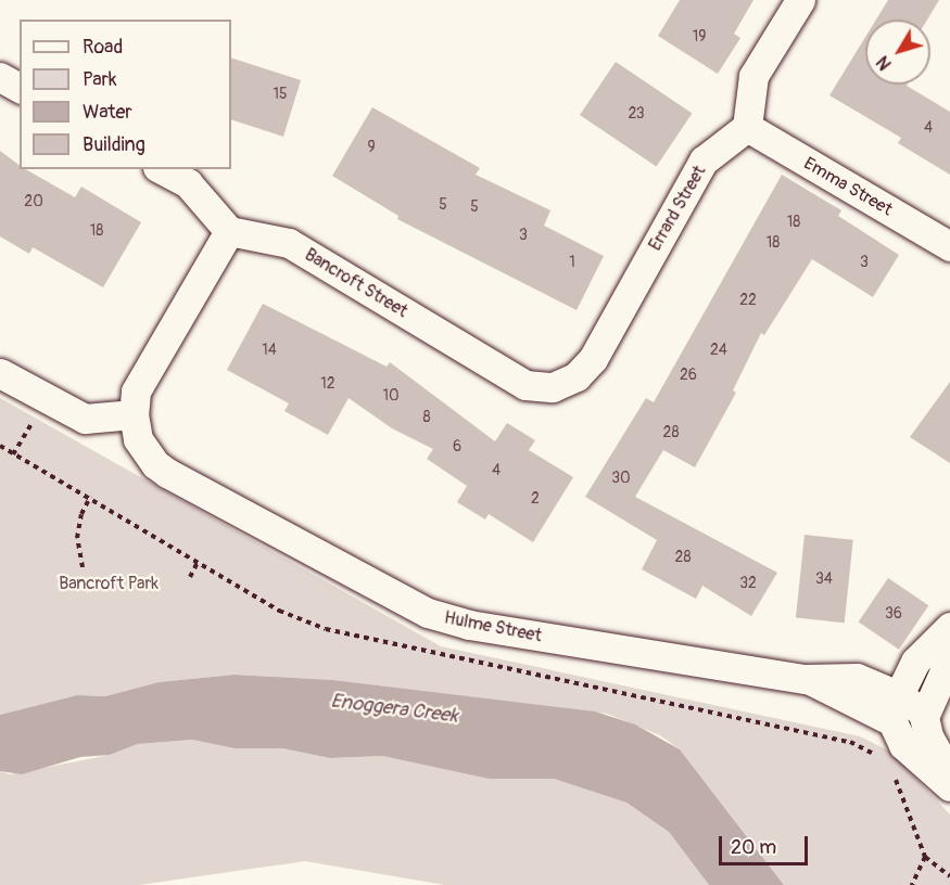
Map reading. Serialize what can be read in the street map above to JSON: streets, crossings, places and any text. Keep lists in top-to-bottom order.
{
  "streets": {
    "street": [
      "Emma Street",
      "Errard Street",
      "Bancroft Street",
      "Hulme Street"
    ]
  },
  "crossings": [
    ["Emma Street", "Errard Street"],
    ["Errard Street", "Bancroft Street"]
  ],
  "water": ["Enoggera Creek"],
  "parks": ["Bancroft Park"],
  "house_numbers": [
    "19",
    "15",
    "23",
    "4",
    "9",
    "20",
    "5",
    "5",
    "18",
    "18",
    "3",
    "18",
    "1",
    "3",
    "22",
    "14",
    "24",
    "26",
    "12",
    "10",
    "8",
    "28",
    "6",
    "4",
    "30",
    "2",
    "28",
    "34",
    "32",
    "36"
  ],
  "legend": [
    "Road",
    "Park",
    "Water",
    "Building"
  ],
  "scale_bar": "20 m",
  "north": "bottom left"
}
